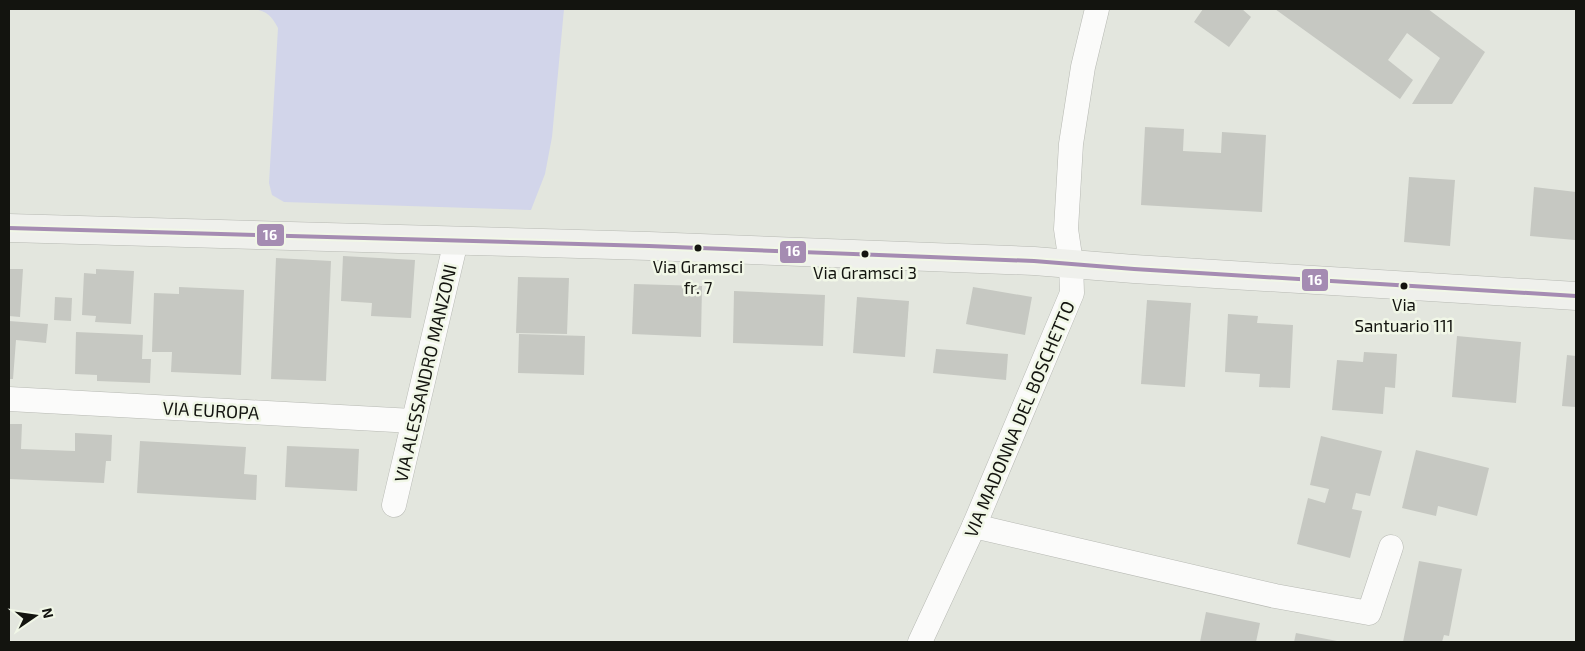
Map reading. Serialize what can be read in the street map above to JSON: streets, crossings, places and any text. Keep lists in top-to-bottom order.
{
  "streets": {
    "street": ["VIA ALESSANDRO MANZONI", "VIA EUROPA", "VIA MADONNA DEL BOSCHETTO"]
  },
  "crossings": [
    ["VIA ALESSANDRO MANZONI", "VIA EUROPA"]
  ],
  "places": ["Via Gramsci fr. 7", "Via Gramsci 3", "Via Santuario 111"],
  "lines": ["transit line 16"],
  "north": "right"
}
